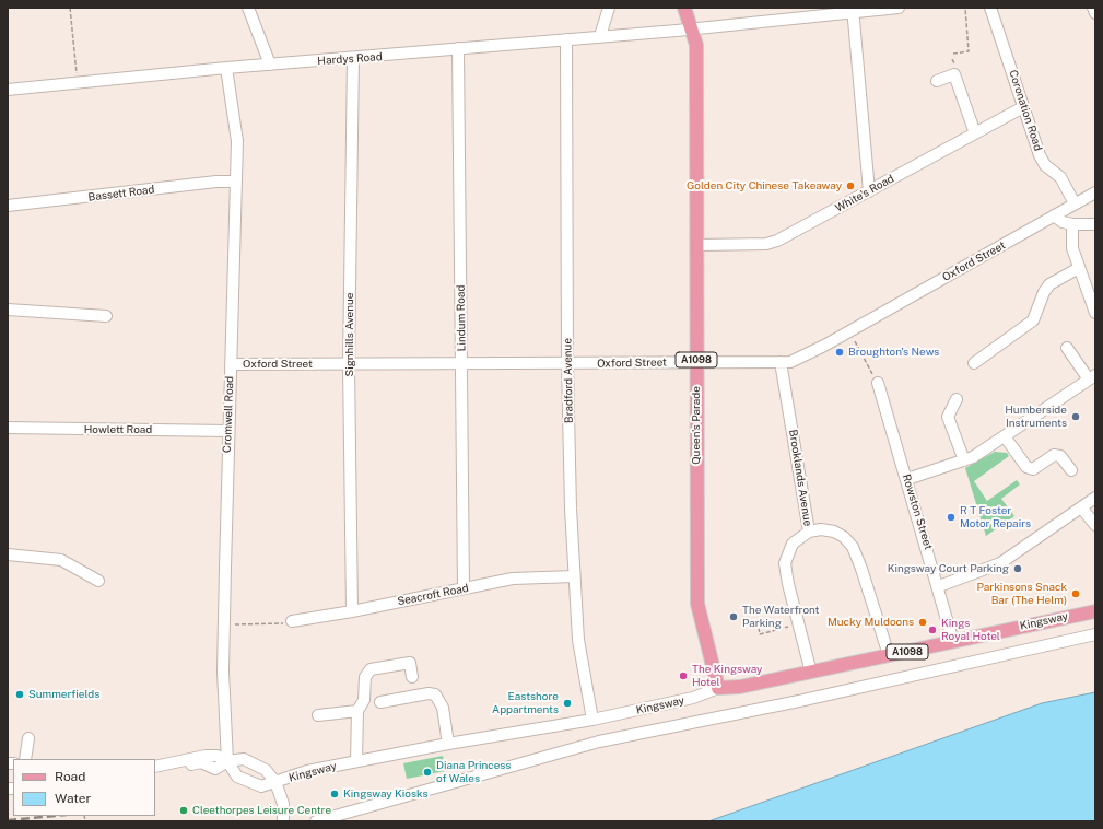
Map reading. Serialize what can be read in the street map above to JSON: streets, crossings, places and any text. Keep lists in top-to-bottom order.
{
  "streets": {
    "main road": ["A1098", "Queen's Parade", "Kingsway"],
    "street": [
      "Hardys Road",
      "Coronation Road",
      "Bassett Road",
      "White's Road",
      "Oxford Street",
      "Lindum Road",
      "Signhills Avenue",
      "Bradford Avenue",
      "Cromwell Road",
      "Howlett Road",
      "Brooklands Avenue",
      "Rowston Street",
      "Seacroft Road"
    ]
  },
  "crossings": [
    ["Hardys Road", "Lindum Road"],
    ["Hardys Road", "Signhills Avenue"],
    ["Hardys Road", "A1098"],
    ["Hardys Road", "Bradford Avenue"],
    ["Hardys Road", "Cromwell Road"],
    ["Hardys Road", "Queen's Parade"],
    ["Coronation Road", "White's Road"],
    ["Coronation Road", "Oxford Street"],
    ["Bassett Road", "Cromwell Road"],
    ["White's Road", "Queen's Parade"],
    ["Oxford Street", "Lindum Road"],
    ["Oxford Street", "Signhills Avenue"],
    ["Oxford Street", "Bradford Avenue"],
    ["Oxford Street", "Cromwell Road"],
    ["Oxford Street", "Queen's Parade"],
    ["Oxford Street", "Brooklands Avenue"],
    ["Lindum Road", "Seacroft Road"],
    ["Signhills Avenue", "Seacroft Road"],
    ["A1098", "Queen's Parade"],
    ["Bradford Avenue", "Seacroft Road"],
    ["Bradford Avenue", "Kingsway"],
    ["Cromwell Road", "Howlett Road"],
    ["Cromwell Road", "Kingsway"],
    ["Queen's Parade", "Kingsway"],
    ["Brooklands Avenue", "Kingsway"],
    ["Rowston Street", "Kingsway"]
  ],
  "places": [
    "Golden City Chinese Takeaway",
    "Broughton's News",
    "Humberside Instruments",
    "R T Foster Motor Repairs",
    "Kingsway Court Parking",
    "Parkinsons Snack Bar (The Helm)",
    "The Waterfront Parking",
    "Mucky Muldoons",
    "Kings Royal Hotel",
    "The Kingsway Hotel",
    "Summerfields",
    "Eastshore Appartments",
    "Diana Princess of Wales",
    "Kingsway Kiosks",
    "Cleethorpes Leisure Centre"
  ],
  "legend": ["Road", "Water"]
}
